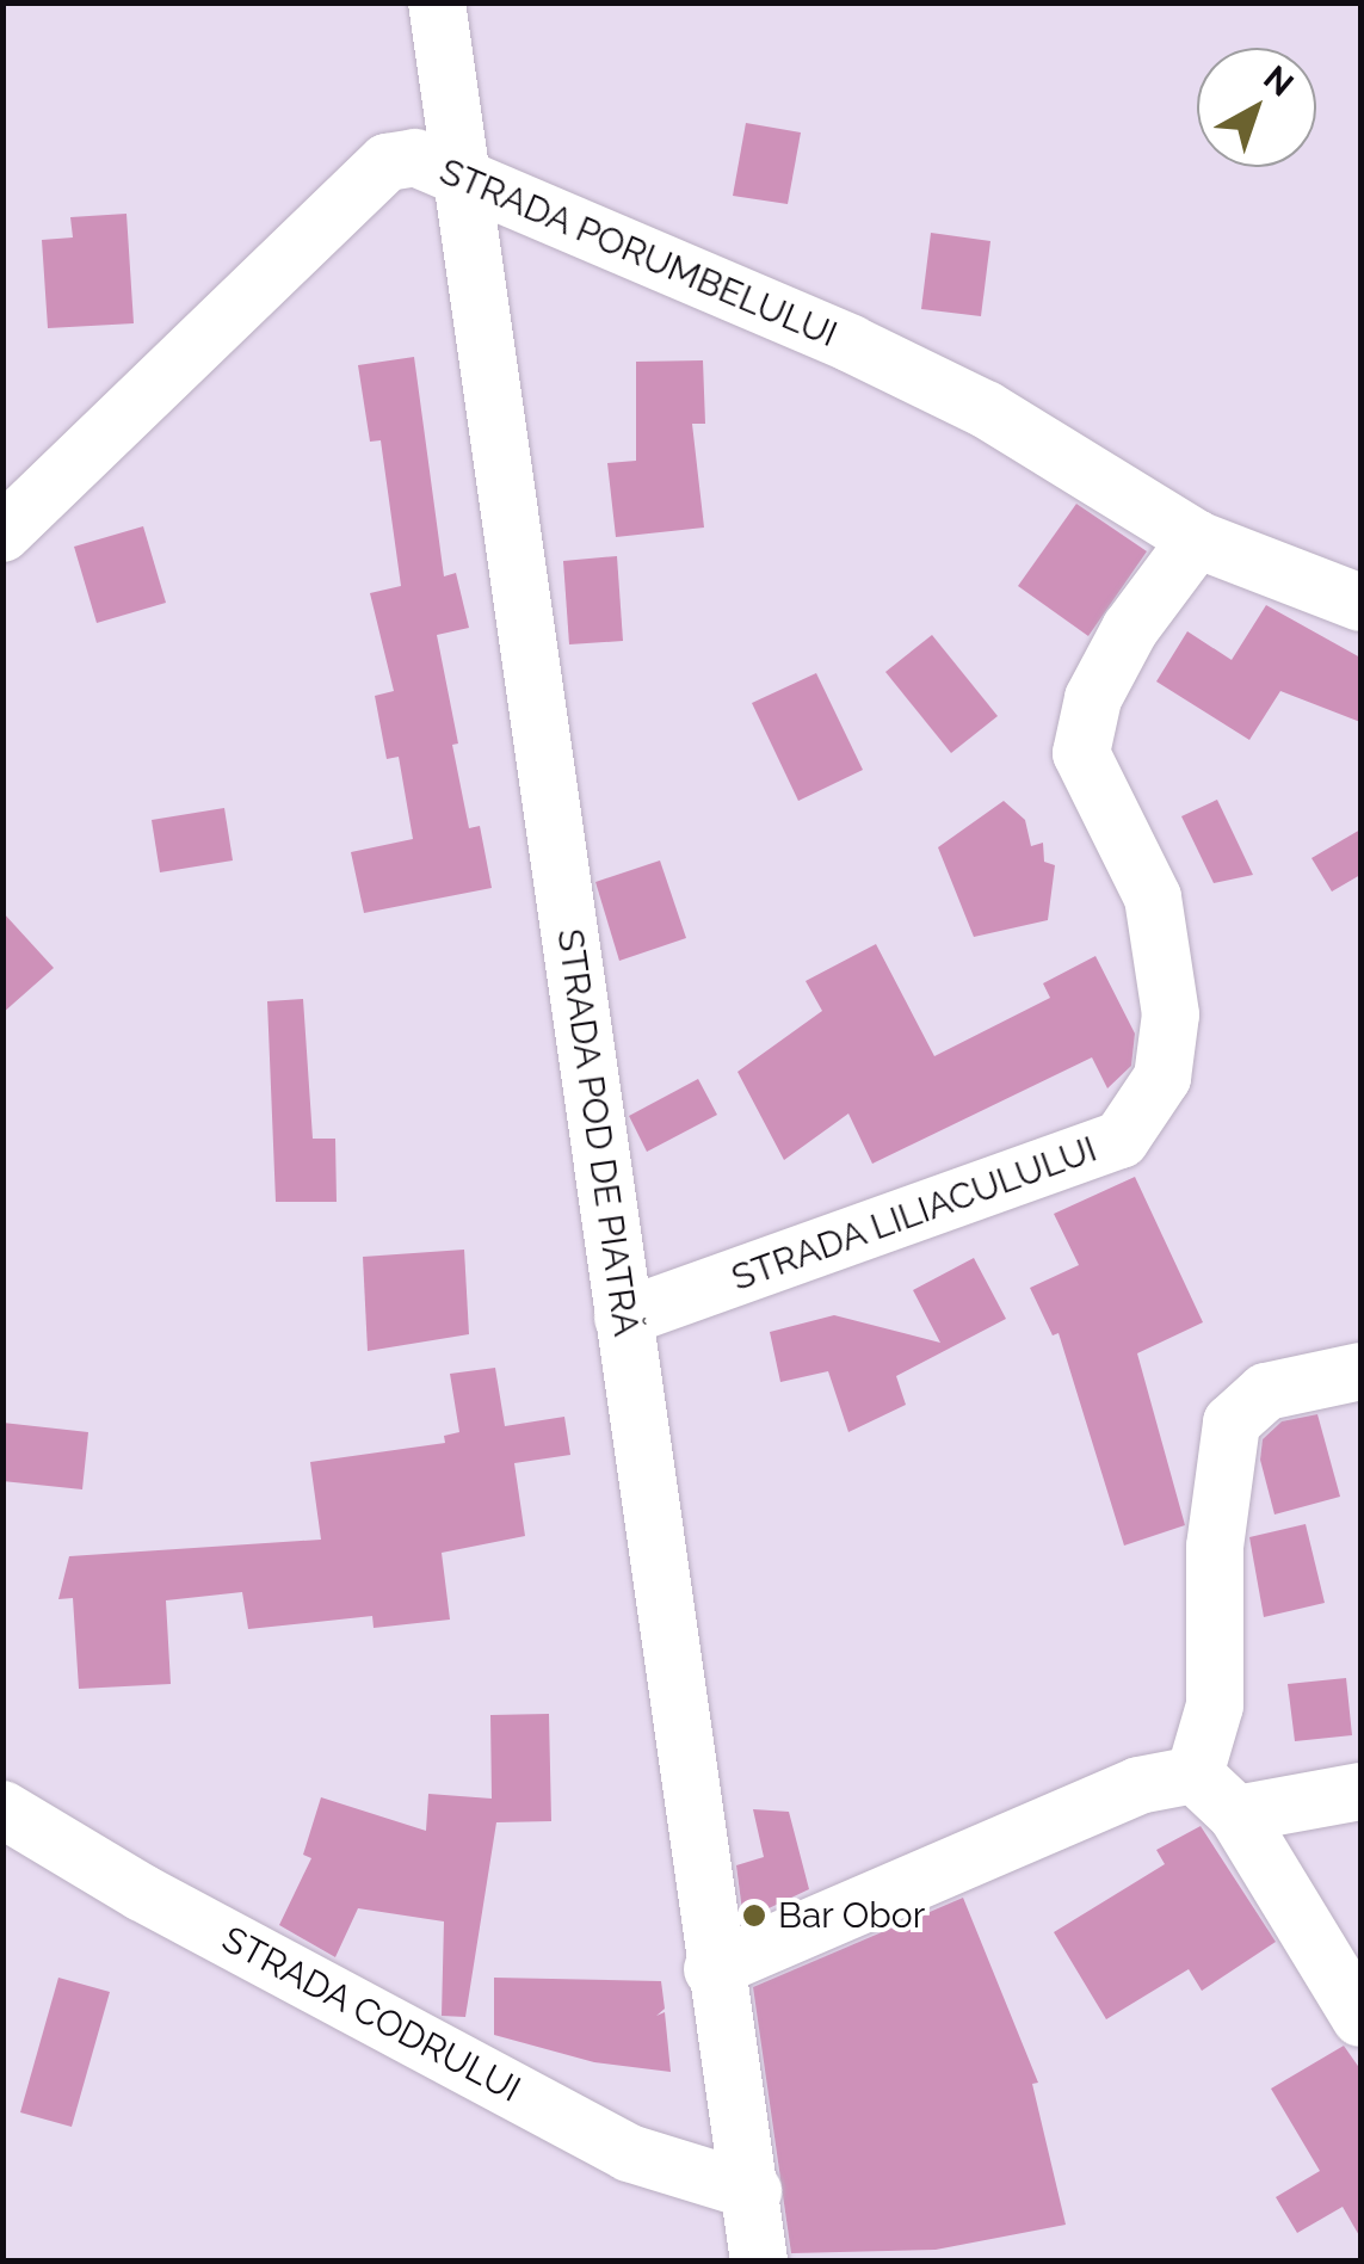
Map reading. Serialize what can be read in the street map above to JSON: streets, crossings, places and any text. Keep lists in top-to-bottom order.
{
  "streets": {
    "street": [
      "STRADA PORUMBELULUI",
      "STRADA POD DE PIATRĂ",
      "STRADA LILIACULULUI",
      "STRADA CODRULUI"
    ]
  },
  "crossings": [
    ["STRADA PORUMBELULUI", "STRADA POD DE PIATRĂ"],
    ["STRADA PORUMBELULUI", "STRADA LILIACULULUI"],
    ["STRADA POD DE PIATRĂ", "STRADA LILIACULULUI"],
    ["STRADA POD DE PIATRĂ", "STRADA CODRULUI"]
  ],
  "places": ["Bar Obor"],
  "north": "top right"
}
